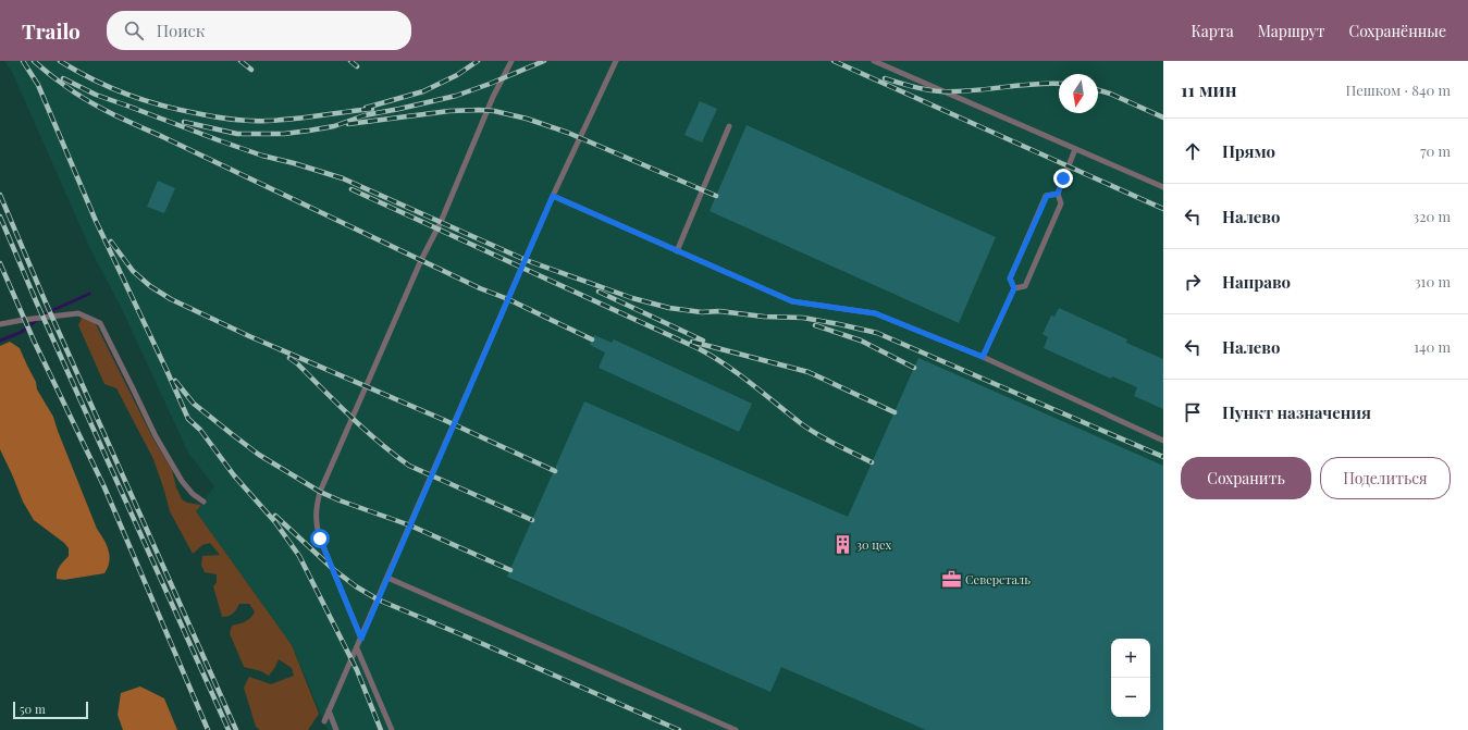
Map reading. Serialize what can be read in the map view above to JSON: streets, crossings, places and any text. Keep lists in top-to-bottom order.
{
  "places": {
    "building": ["30 цех"],
    "office": ["Северсталь"]
  },
  "scale_bar": "50 m",
  "north": "bottom",
  "page": {
    "header": "Trailo",
    "search": "Поиск",
    "nav": ["Карта", "Маршрут", "Сохранённые"],
    "heading": ["11 мин", "Пешком · 840 m"],
    "list": [
      ["Прямо", "70 m"],
      ["Налево", "320 m"],
      ["Направо", "310 m"],
      ["Налево", "140 m"],
      "Пункт назначения"
    ],
    "buttons": ["Сохранить", "Поделиться"],
    "map_buttons": ["+", "−"],
    "scale": "50 m"
  }
}
